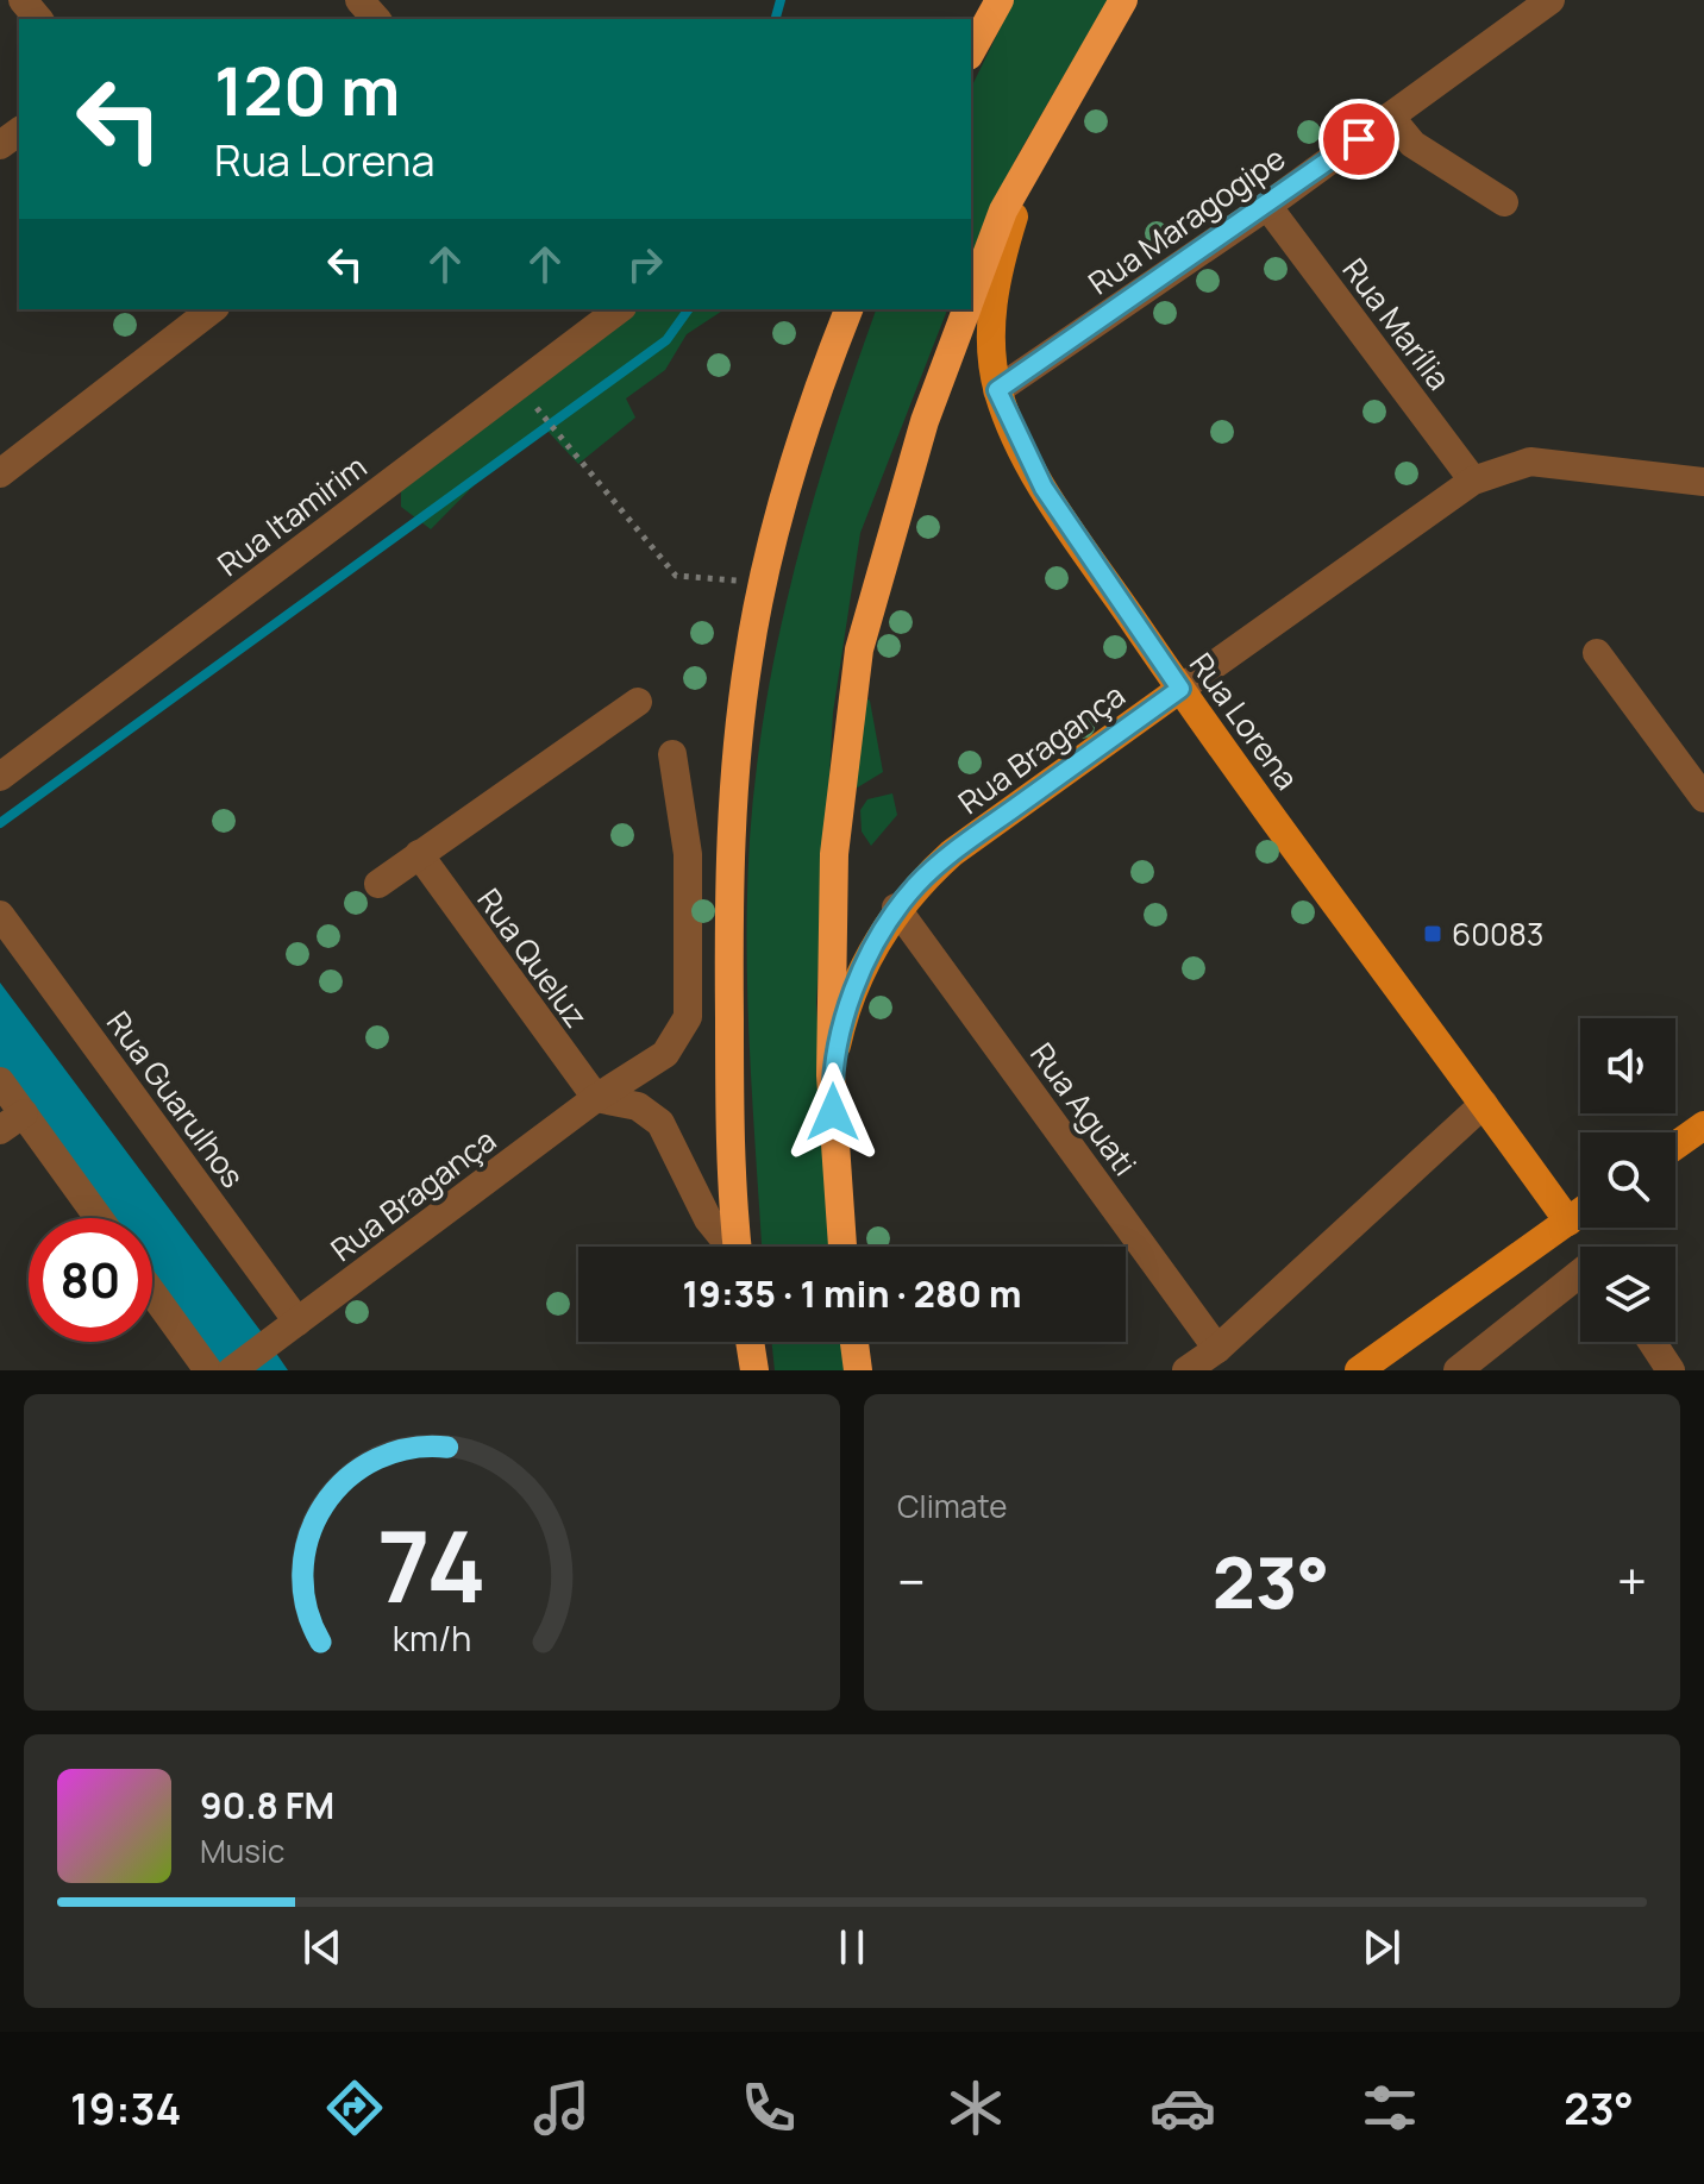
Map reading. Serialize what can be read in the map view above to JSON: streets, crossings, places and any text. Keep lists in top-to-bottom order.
{
  "streets": {
    "main road": ["Rua Lorena", "Rua Bragança"],
    "street": [
      "Rua Maragogipe",
      "Rua Marília",
      "Rua Itamirim",
      "Rua Queluz",
      "Rua Guarulhos",
      "Rua Aguati"
    ]
  },
  "crossings": [
    ["Rua Maragogipe", "Rua Marília"],
    ["Rua Maragogipe", "Rua Lorena"],
    ["Rua Marília", "Rua Bragança"],
    ["Rua Lorena", "Rua Bragança"],
    ["Rua Bragança", "Rua Queluz"],
    ["Rua Bragança", "Rua Guarulhos"],
    ["Rua Bragança", "Rua Aguati"]
  ],
  "places": {
    "transit": ["60083"]
  },
  "page": {
    "turn": ["120 m", "Rua Lorena"],
    "limit": "80",
    "trip": "19:35 · 1 min · 280 m",
    "tile": "Climate",
    "heat": ["−", "23°", "+"],
    "song": ["90.8 FM", "Music"],
    "tabs": ["19:34", "23°"],
    "gauge": ["74", "km/h"]
  }
}
